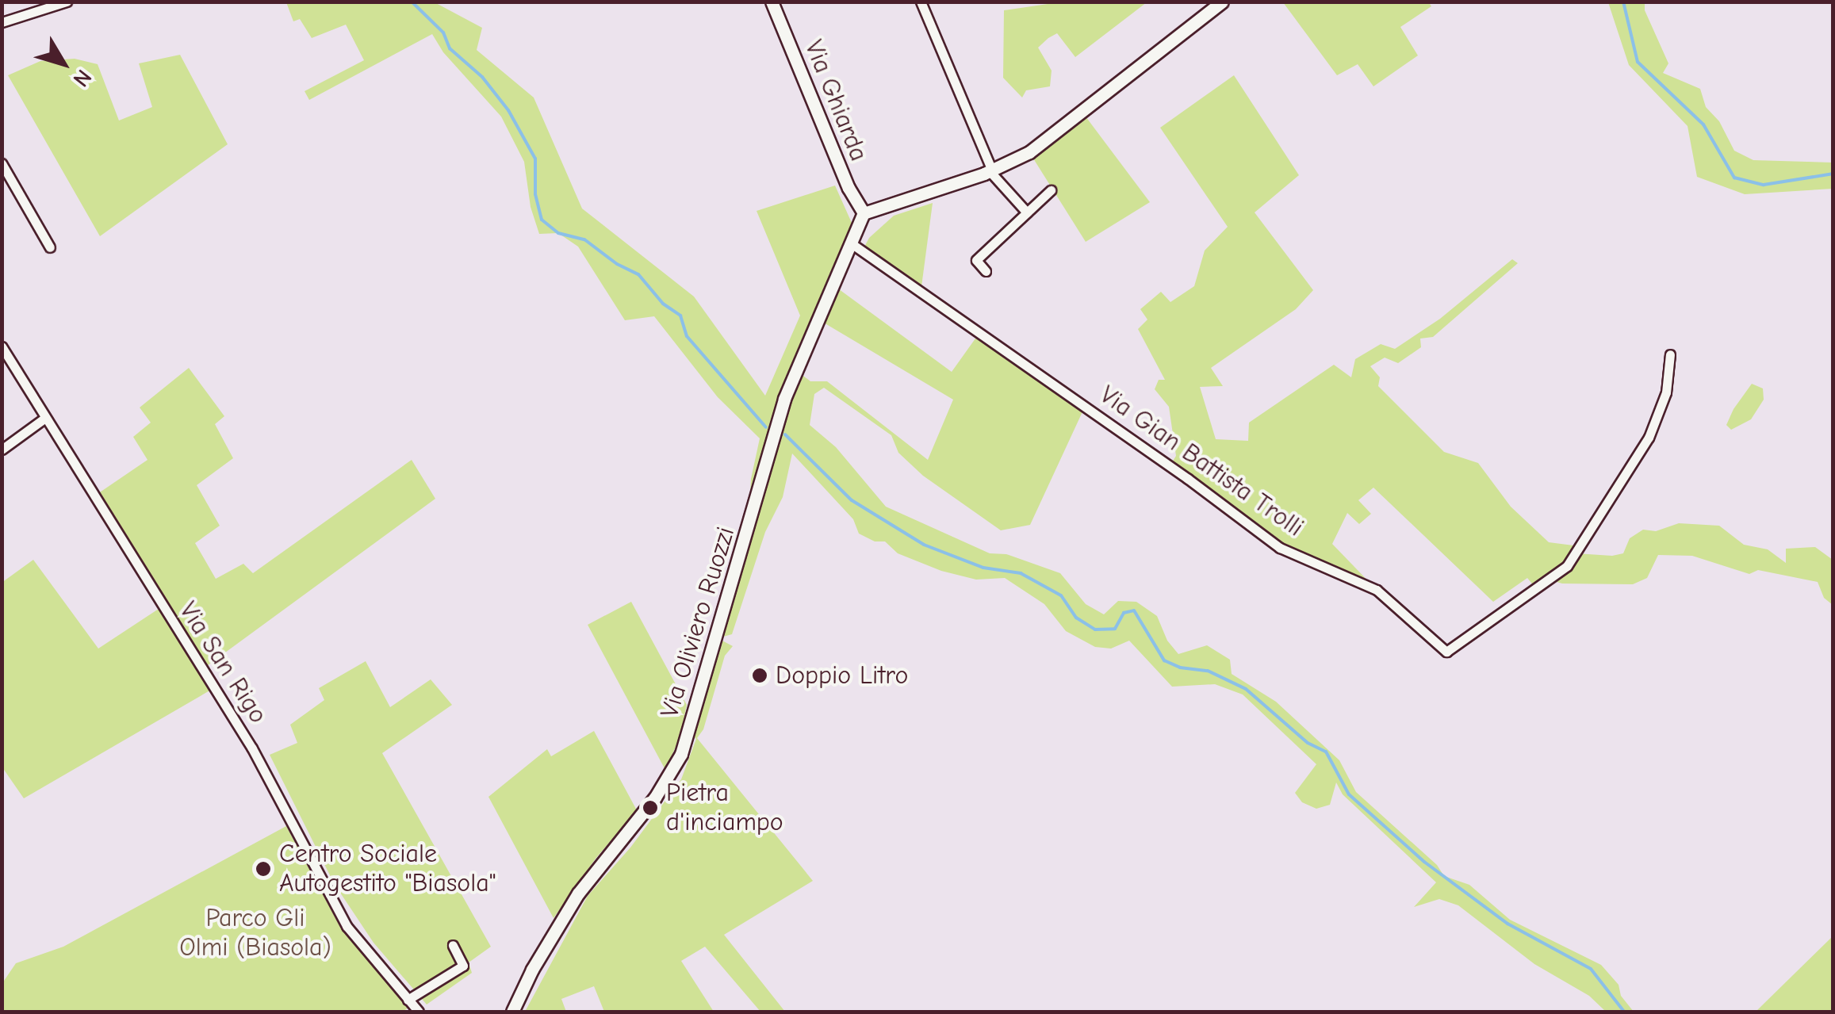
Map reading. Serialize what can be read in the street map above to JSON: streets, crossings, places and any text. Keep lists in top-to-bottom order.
{
  "streets": {
    "street": [
      "Via Ghiarda",
      "Via Gian Battista Trolli",
      "Via Oliviero Ruozzi",
      "Via San Rigo"
    ]
  },
  "crossings": [
    ["Via Ghiarda", "Via Oliviero Ruozzi"],
    ["Via Gian Battista Trolli", "Via Oliviero Ruozzi"]
  ],
  "parks": ["Parco Gli Olmi (Biasola)"],
  "places": ["Doppio Litro", "Pietra d'inciampo", "Centro Sociale Autogestito \"Biasola\""],
  "north": "bottom right"
}
